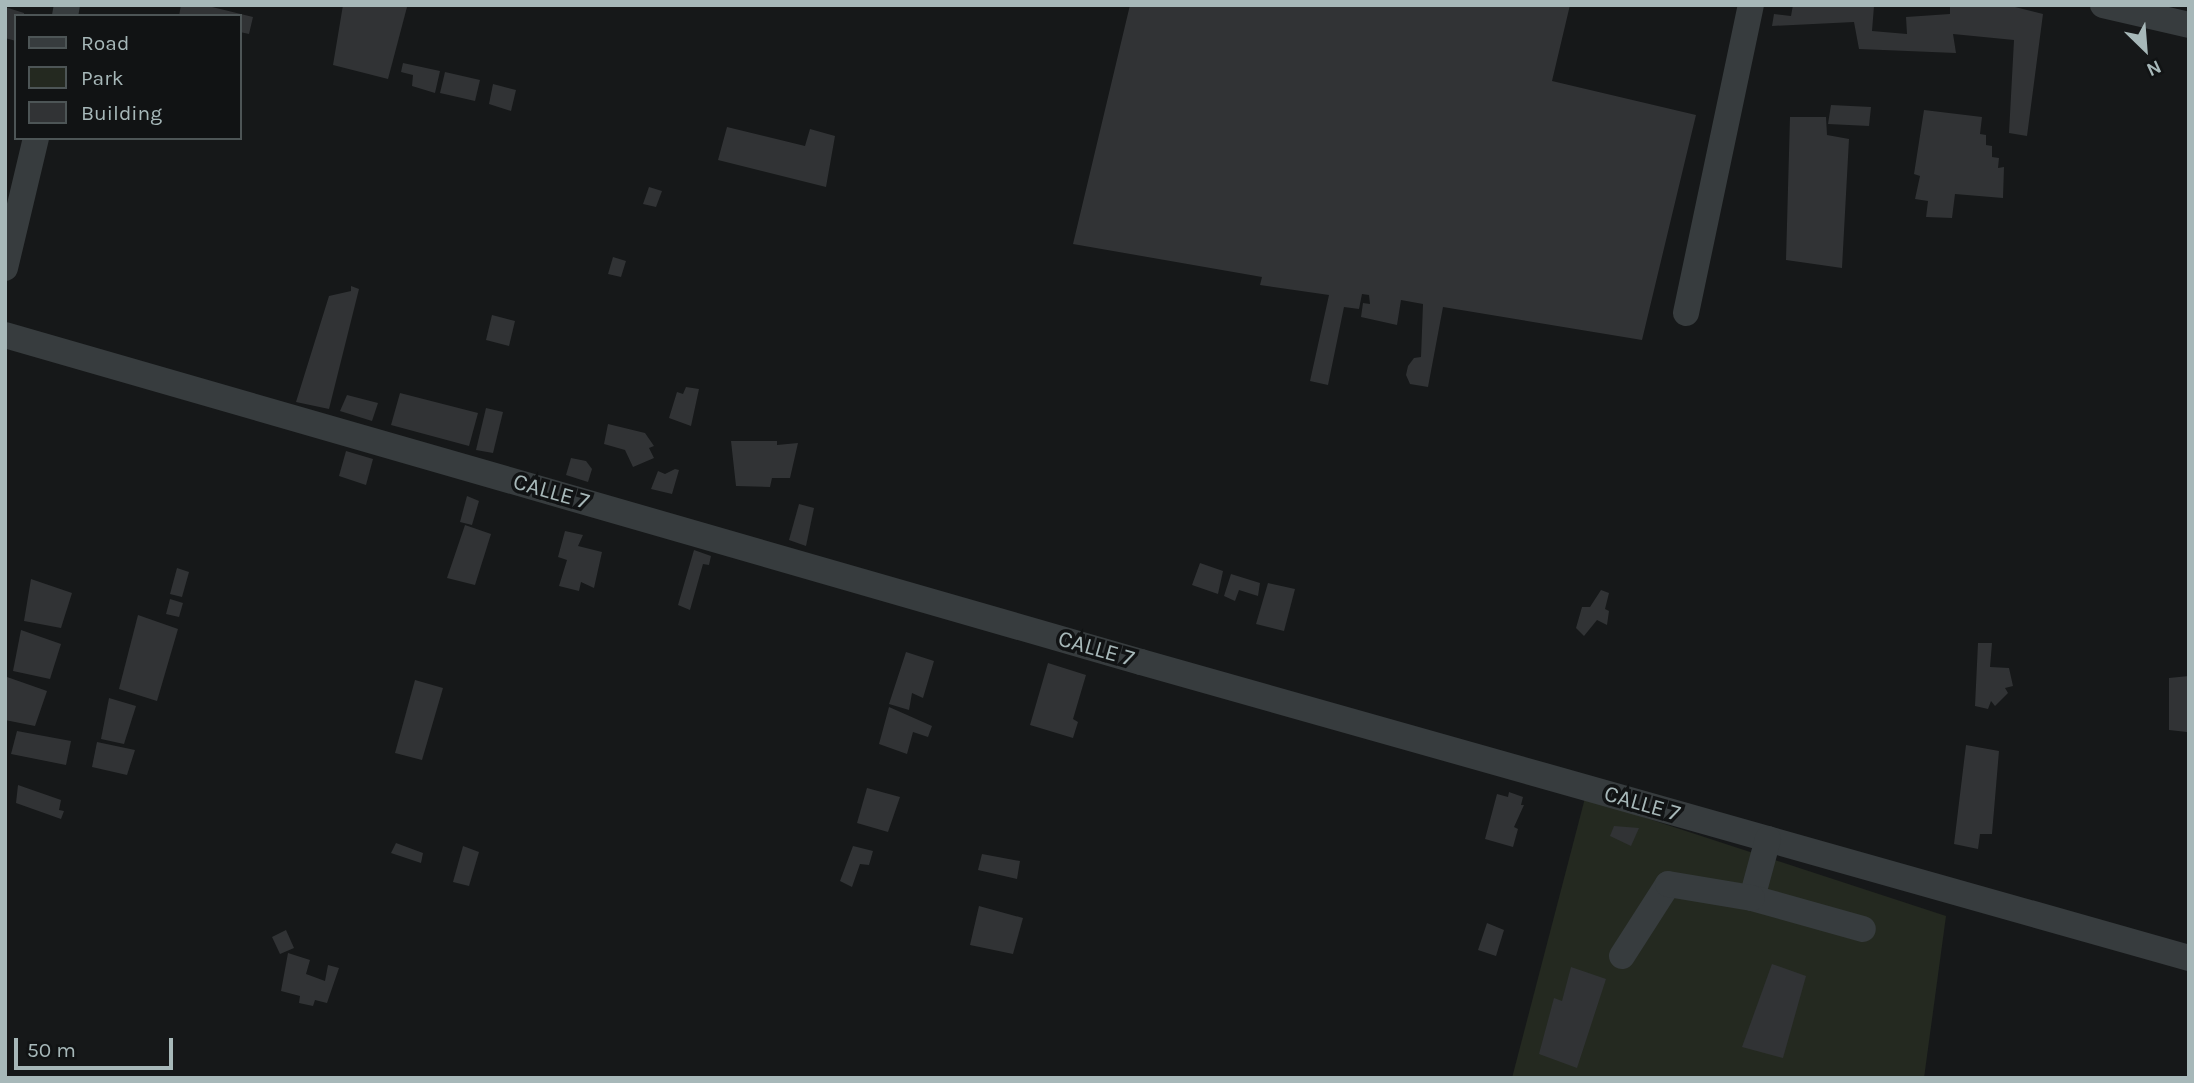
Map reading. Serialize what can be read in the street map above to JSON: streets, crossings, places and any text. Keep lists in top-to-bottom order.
{
  "streets": {
    "street": ["CALLE 7"]
  },
  "legend": ["Road", "Park", "Building"],
  "scale_bar": "50 m",
  "north": "bottom right"
}
